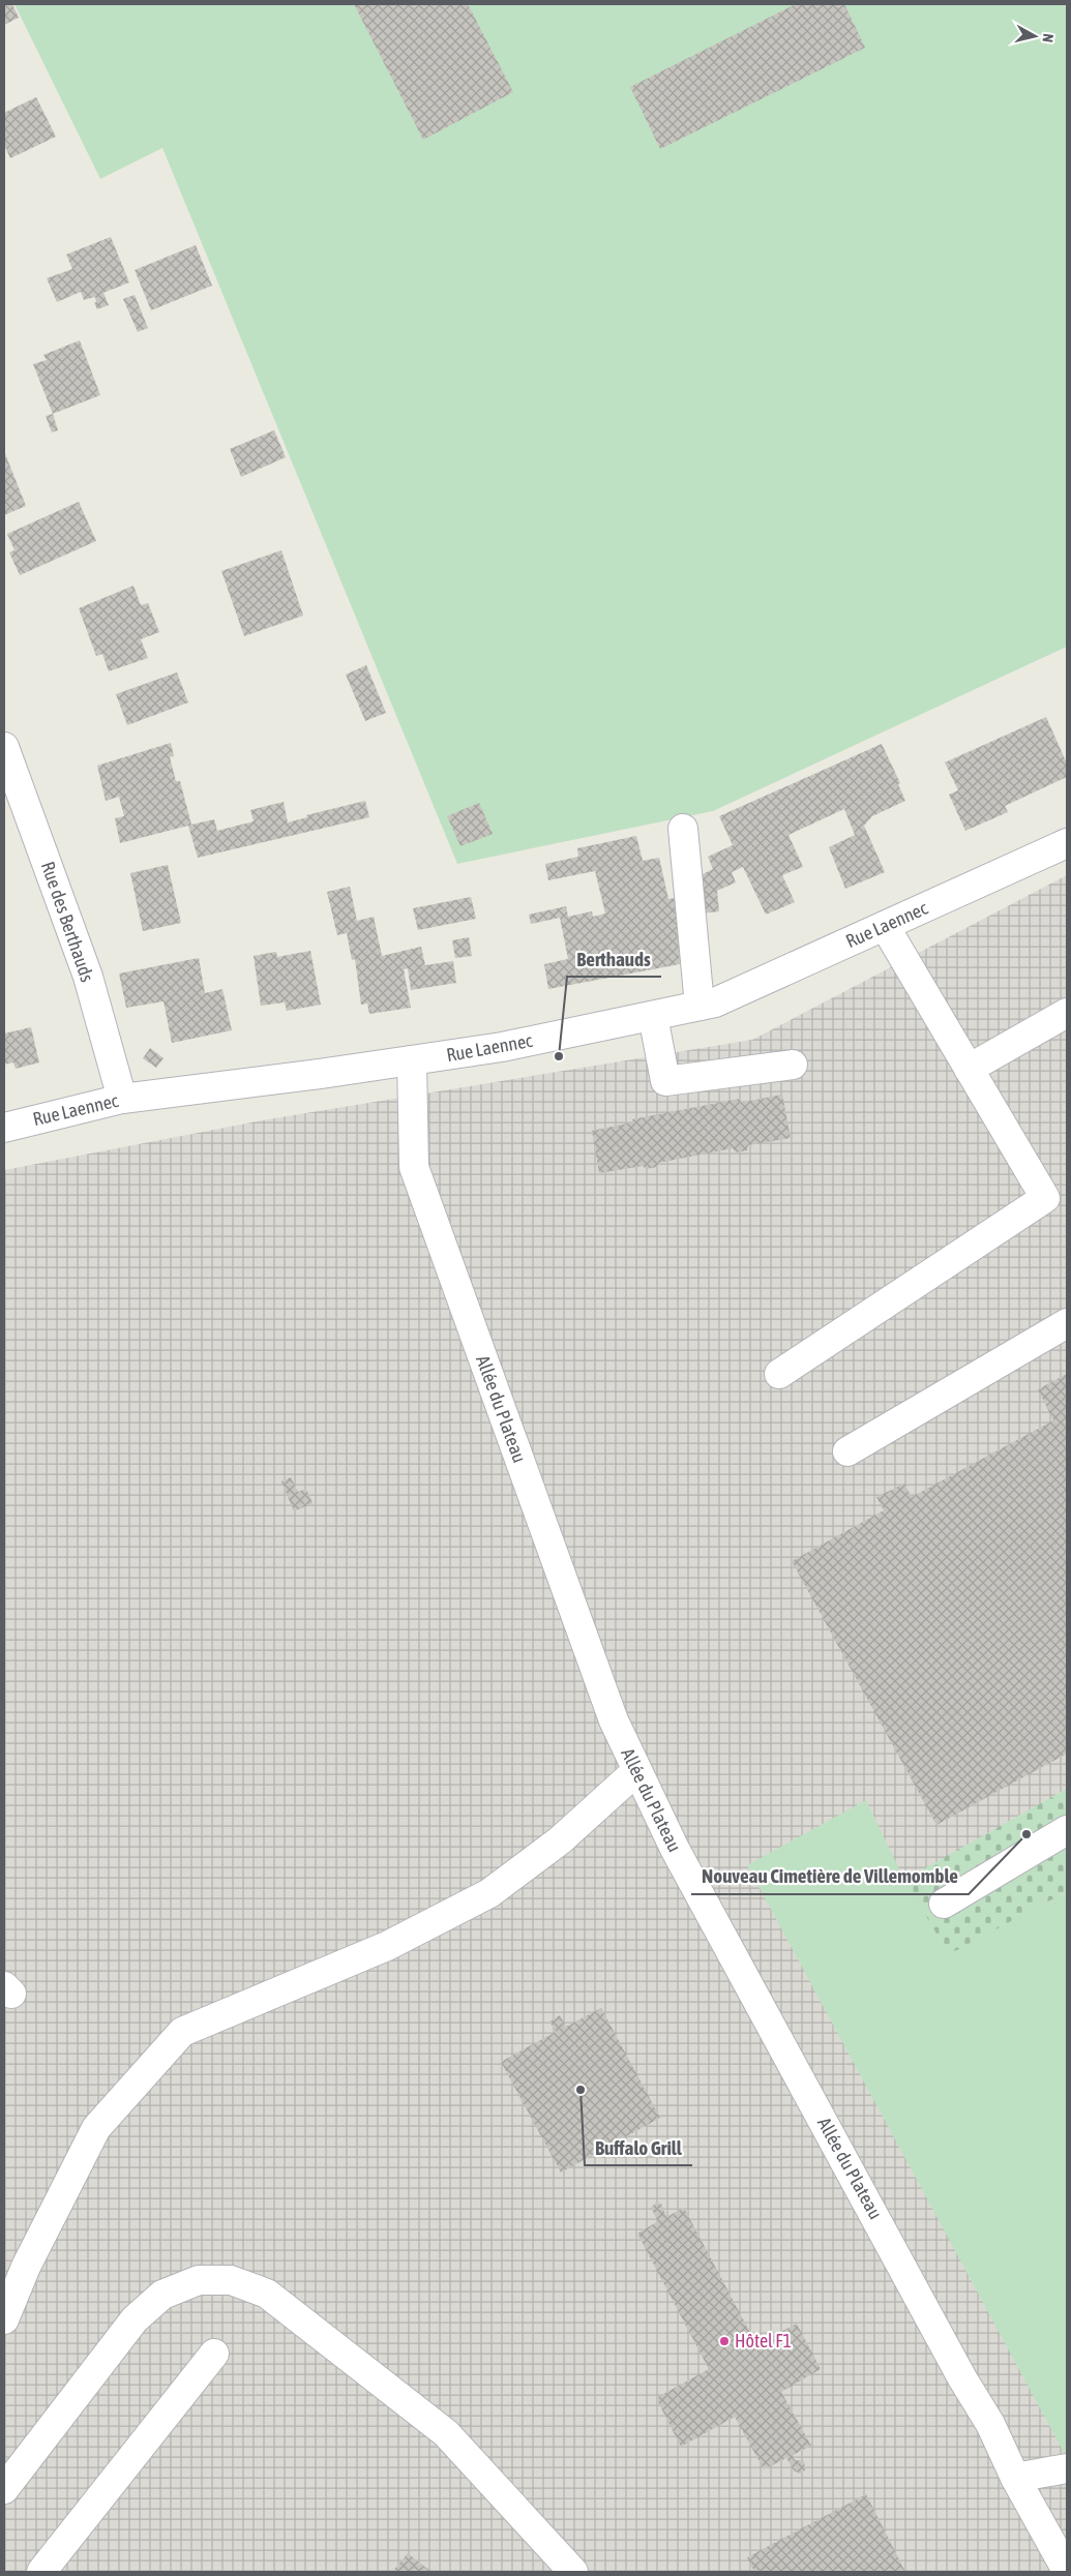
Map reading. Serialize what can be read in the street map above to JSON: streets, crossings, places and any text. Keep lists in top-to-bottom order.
{
  "streets": {
    "street": ["Rue des Berthauds", "Rue Laennec", "Allée du Plateau"]
  },
  "crossings": [
    ["Rue des Berthauds", "Rue Laennec"],
    ["Rue Laennec", "Allée du Plateau"]
  ],
  "places": [
    "Berthauds",
    "Nouveau Cimetière de Villemomble",
    "Buffalo Grill",
    "Hôtel F1"
  ],
  "north": "right"
}
